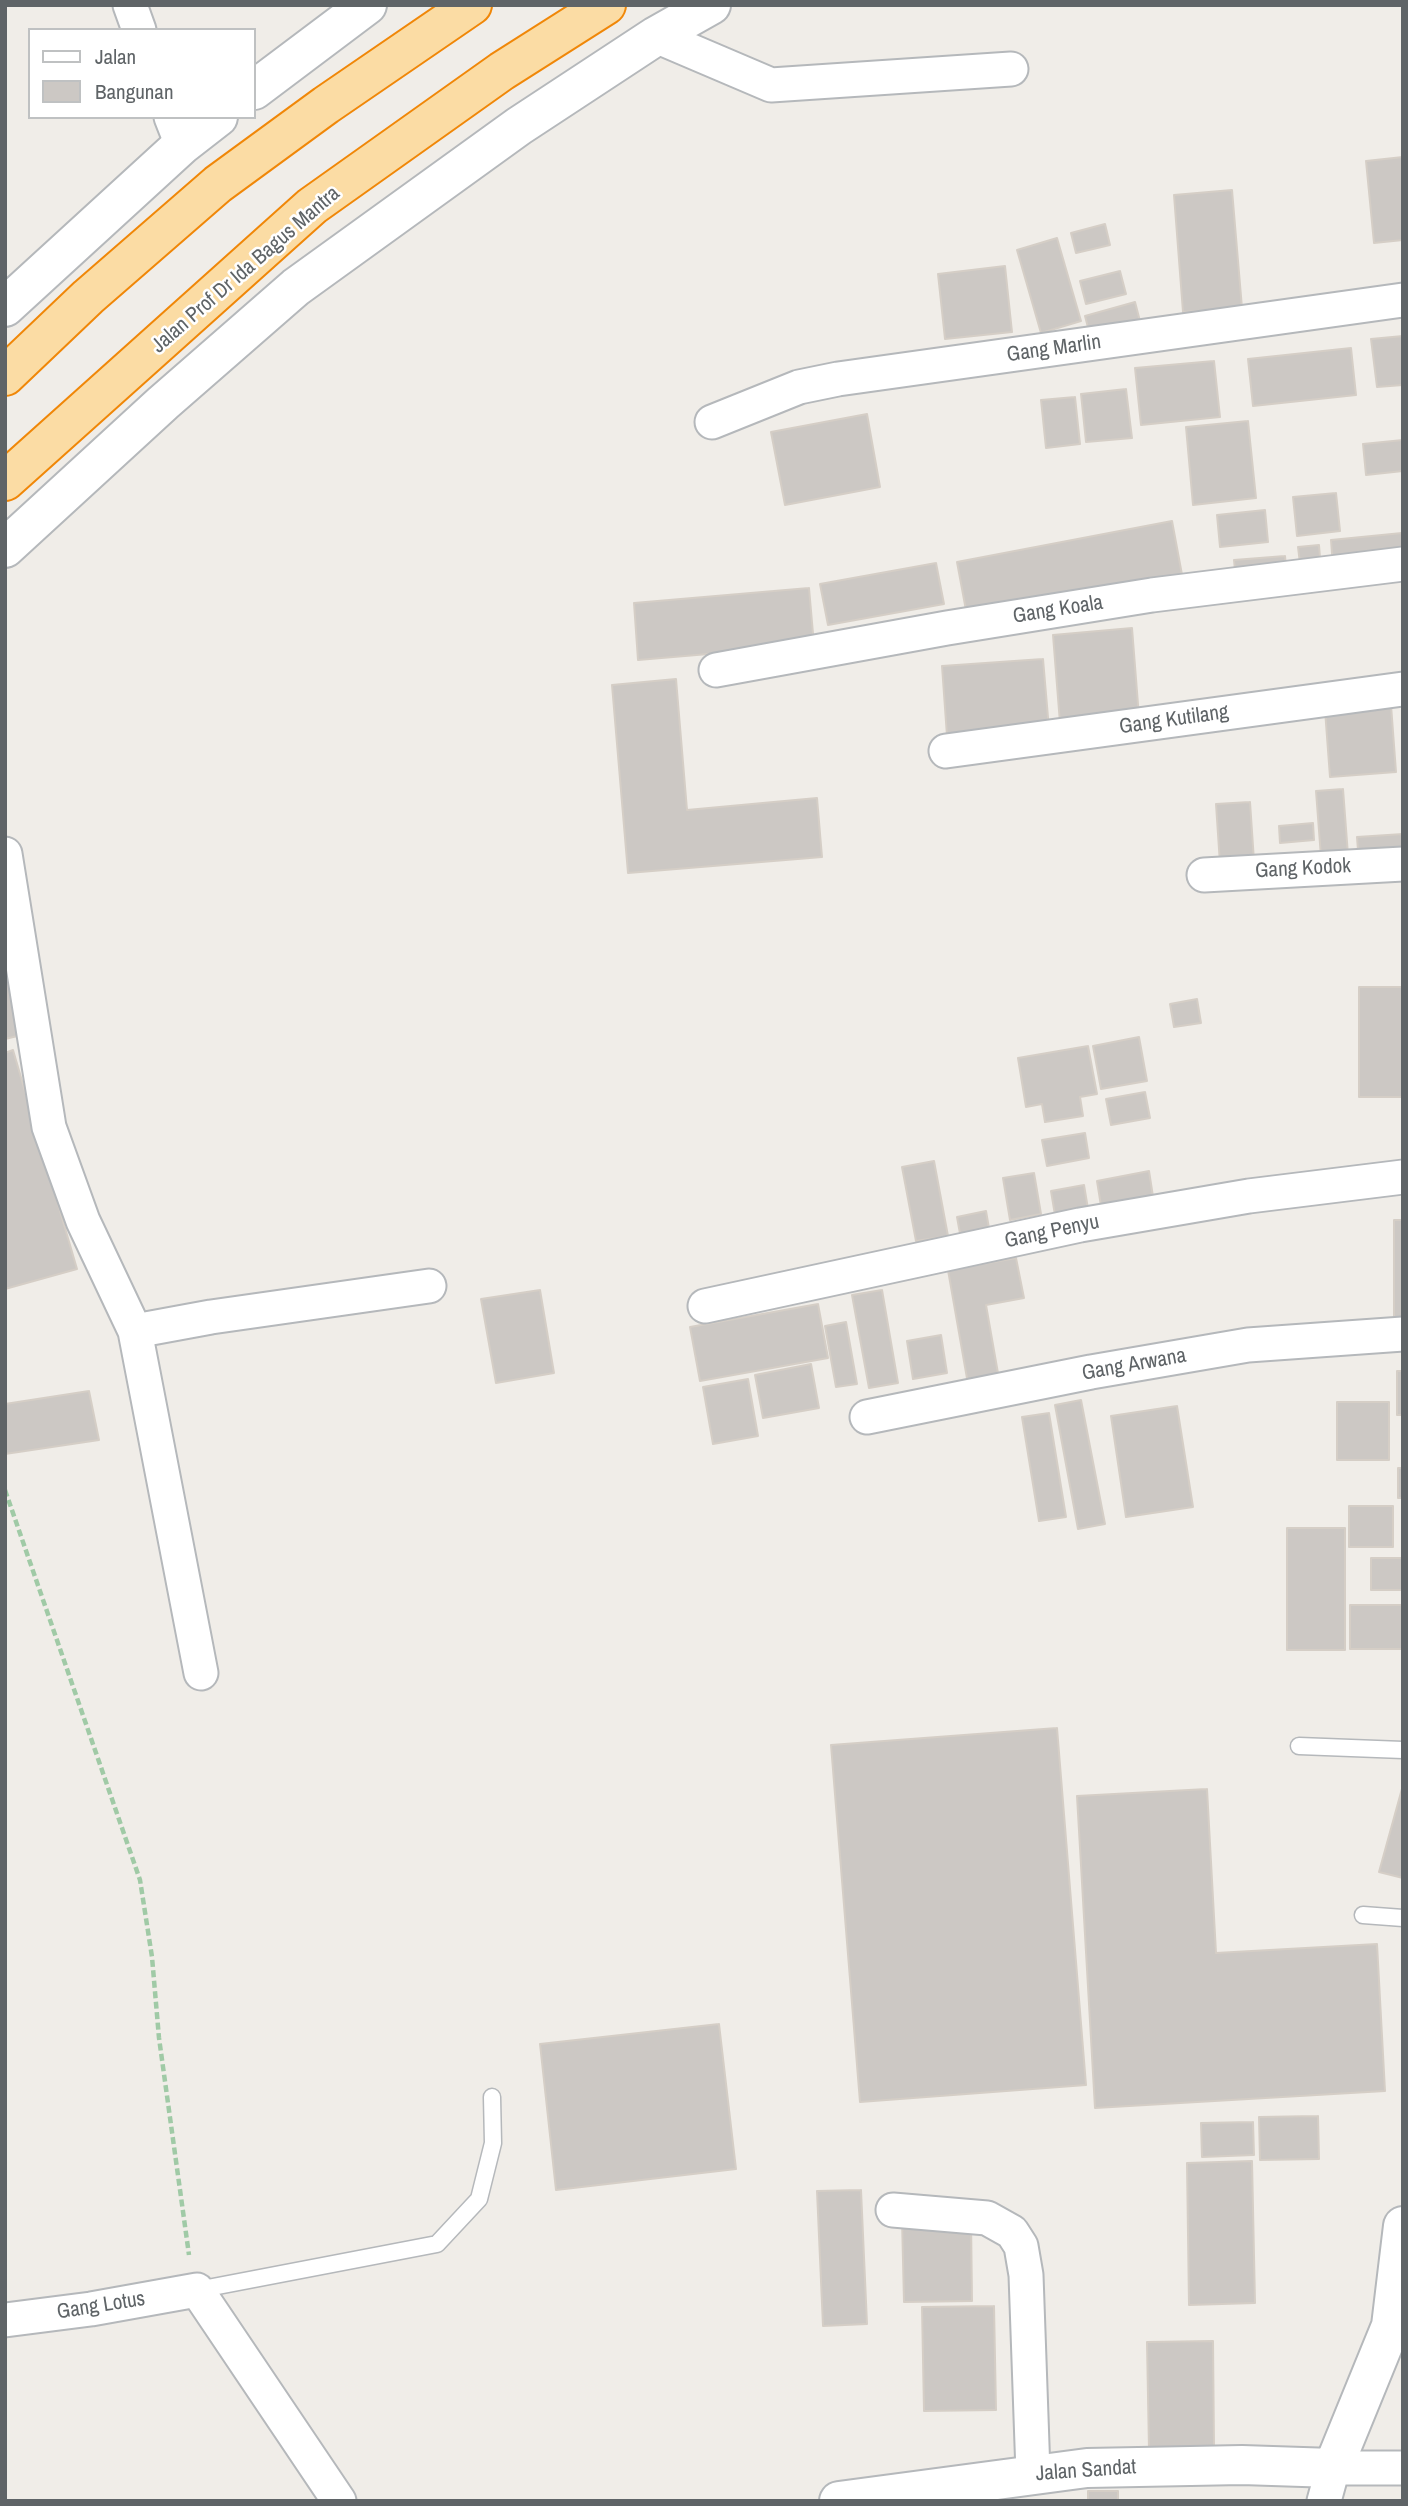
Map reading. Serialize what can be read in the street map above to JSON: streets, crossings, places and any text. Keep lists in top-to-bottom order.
{
  "streets": {
    "highway": ["Jalan Prof Dr Ida Bagus Mantra"],
    "street": [
      "Gang Marlin",
      "Gang Koala",
      "Gang Kutilang",
      "Gang Kodok",
      "Gang Penyu",
      "Gang Arwana",
      "Gang Lotus",
      "Jalan Sandat"
    ]
  },
  "legend": ["Jalan", "Bangunan"]
}
